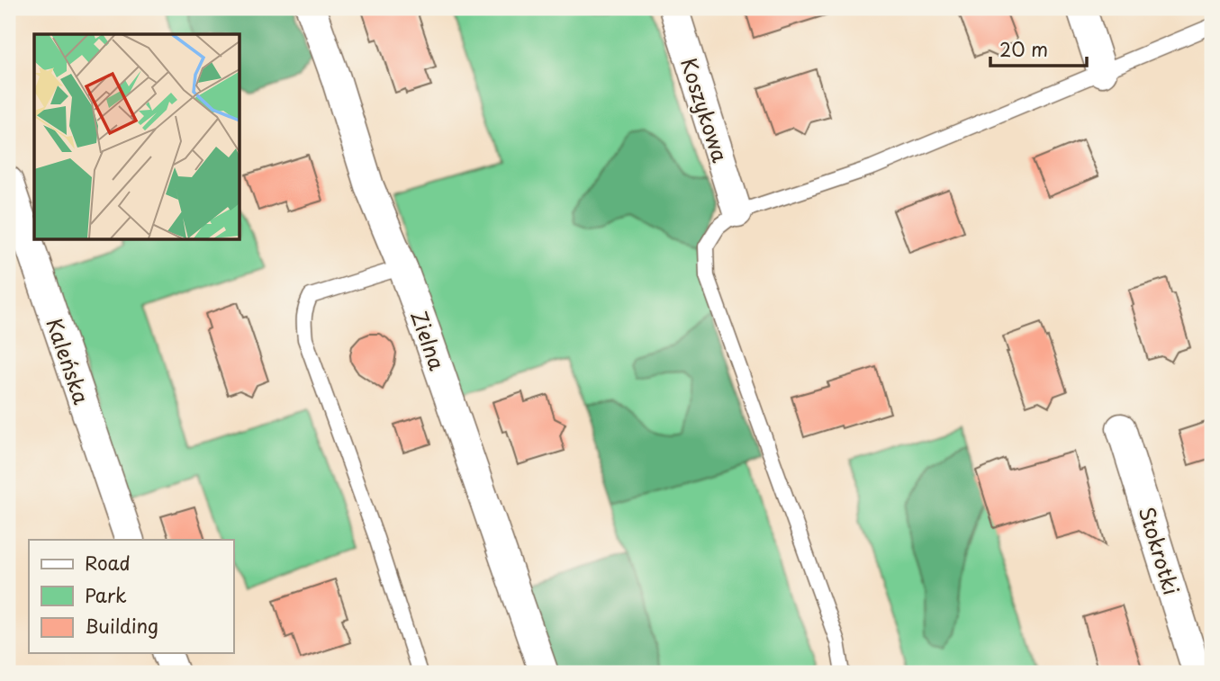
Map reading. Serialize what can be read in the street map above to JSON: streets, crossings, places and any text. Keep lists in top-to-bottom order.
{
  "streets": {
    "street": [
      "Koszykowa",
      "Zielna",
      "Kaleńska",
      "Stokrotki"
    ]
  },
  "legend": ["Road", "Park", "Building"],
  "scale_bar": "20 m"
}
